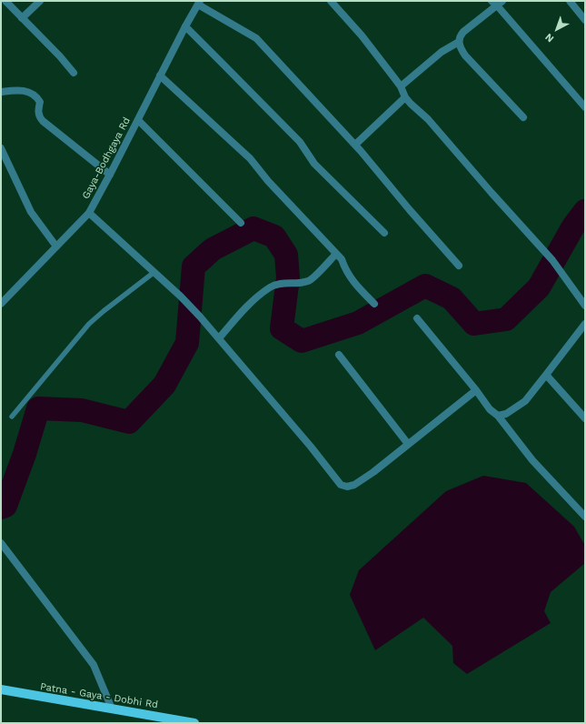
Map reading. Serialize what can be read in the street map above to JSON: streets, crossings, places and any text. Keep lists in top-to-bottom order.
{
  "streets": {
    "main road": ["Patna - Gaya - Dobhi Rd"],
    "street": ["Gaya-Bodhgaya Rd"]
  },
  "north": "bottom left"
}
